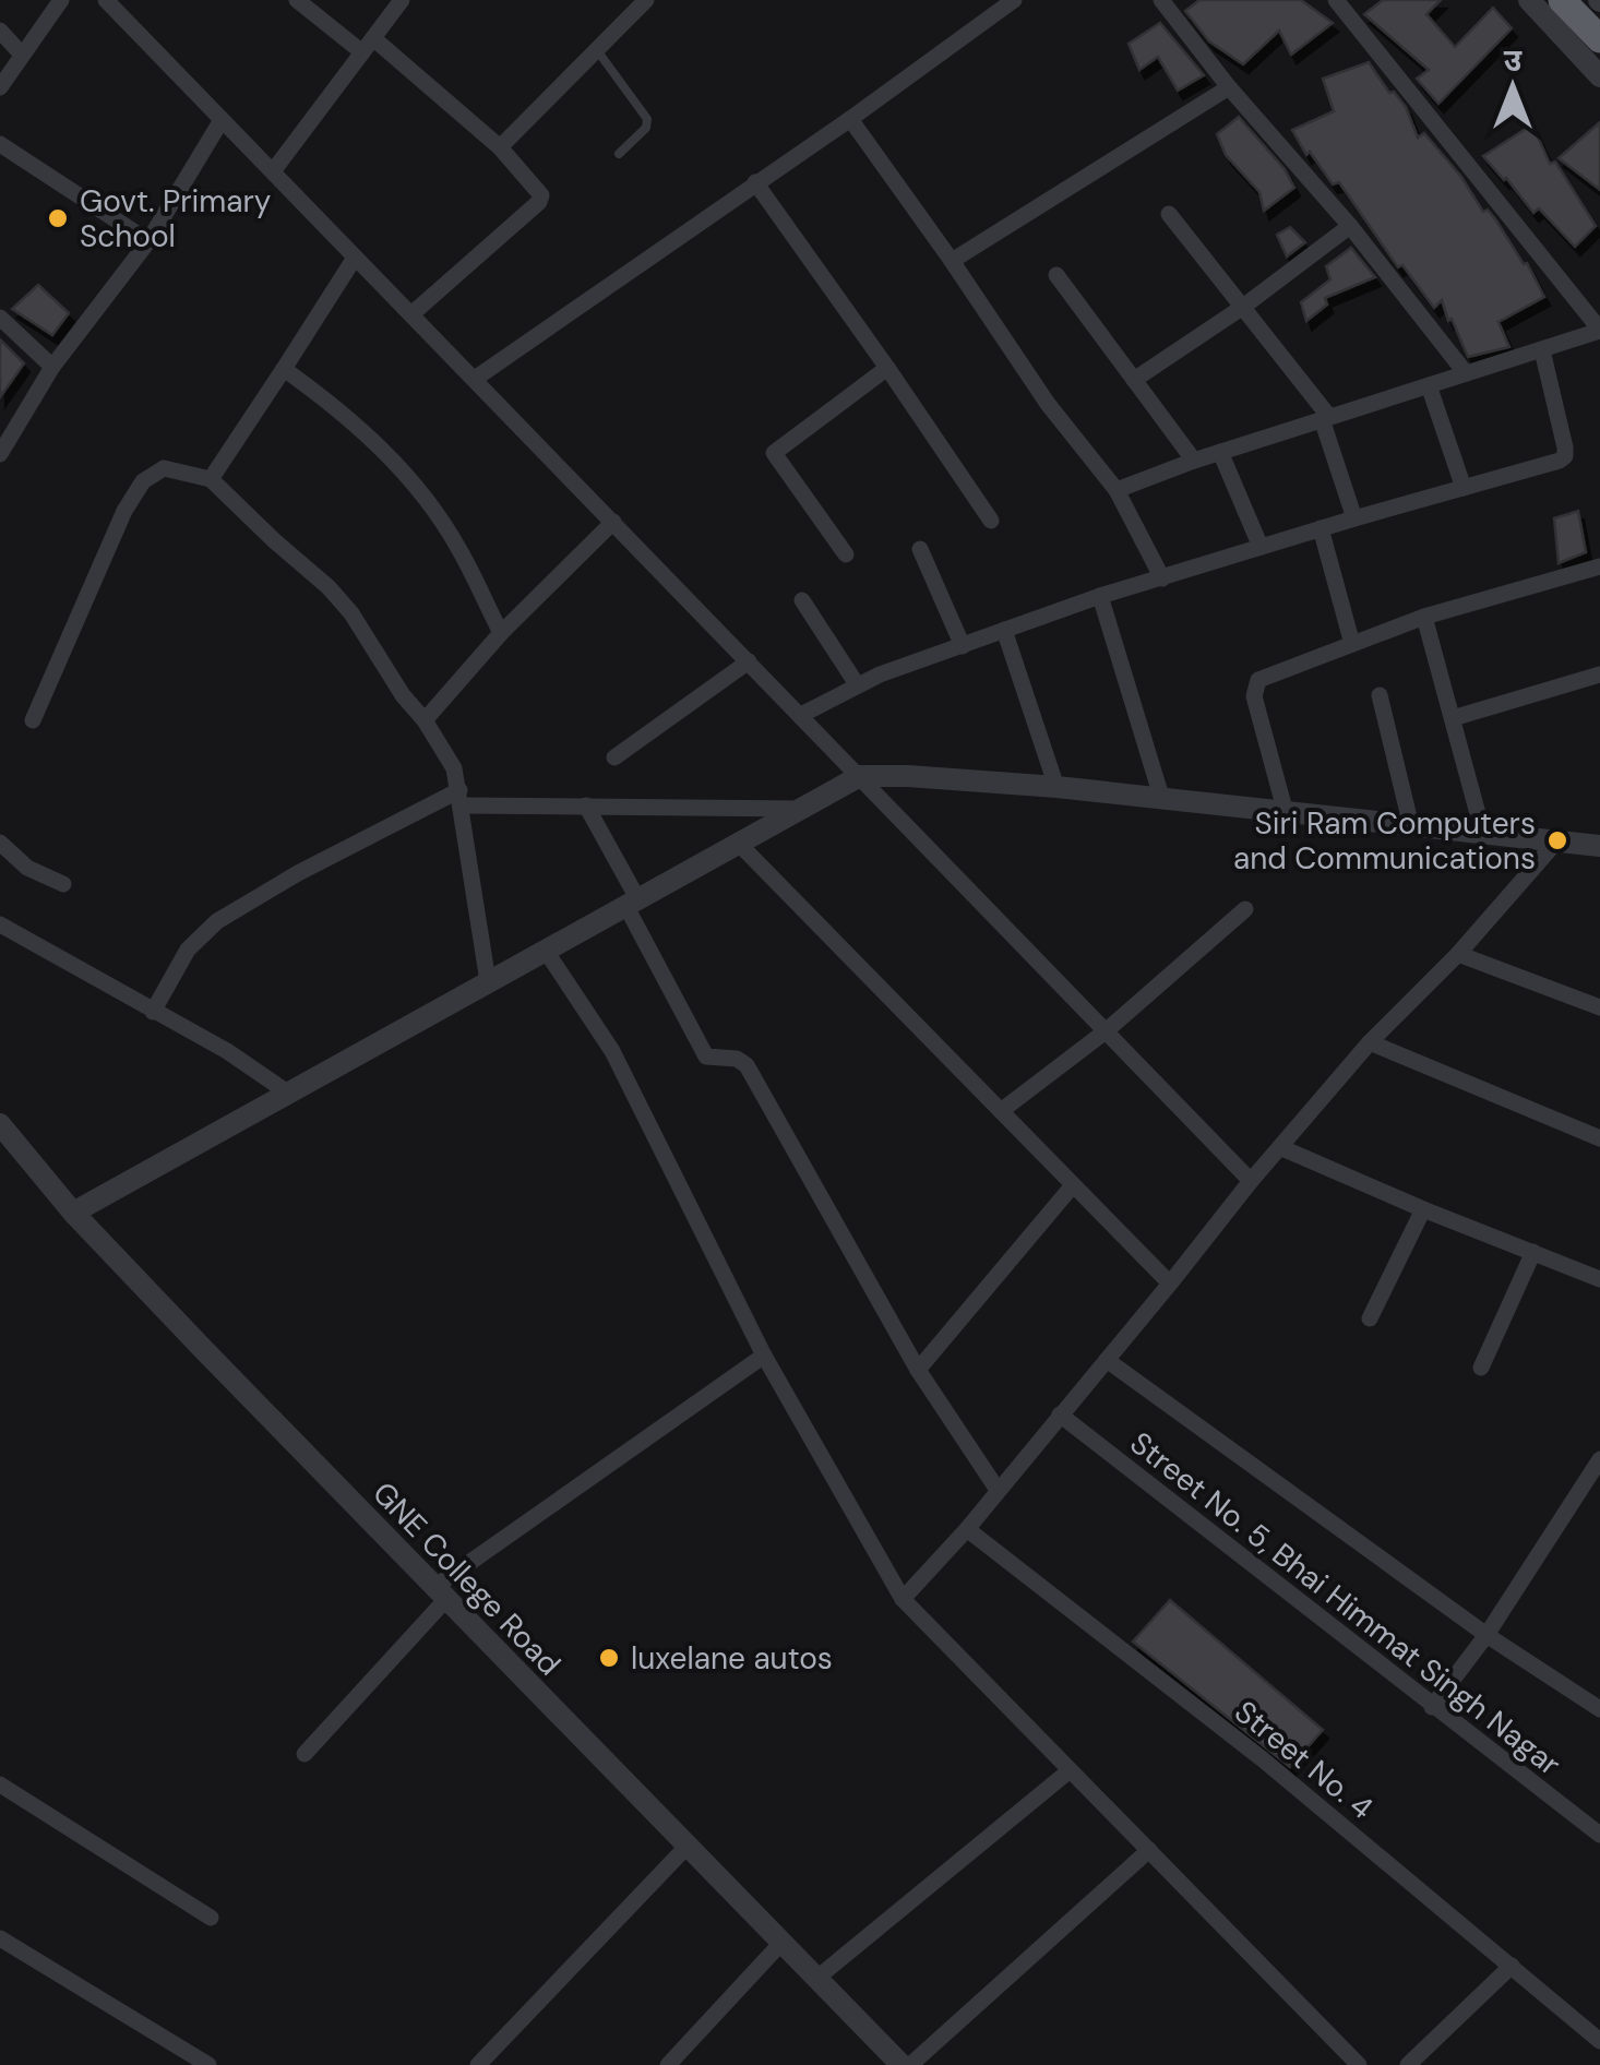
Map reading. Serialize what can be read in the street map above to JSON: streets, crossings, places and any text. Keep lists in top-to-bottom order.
{
  "streets": {
    "street": ["GNE College Road", "Street No. 5, Bhai Himmat Singh Nagar", "Street No. 4"]
  },
  "places": ["Govt. Primary School", "Siri Ram Computers and Communications", "luxelane autos"],
  "north": "top"
}
